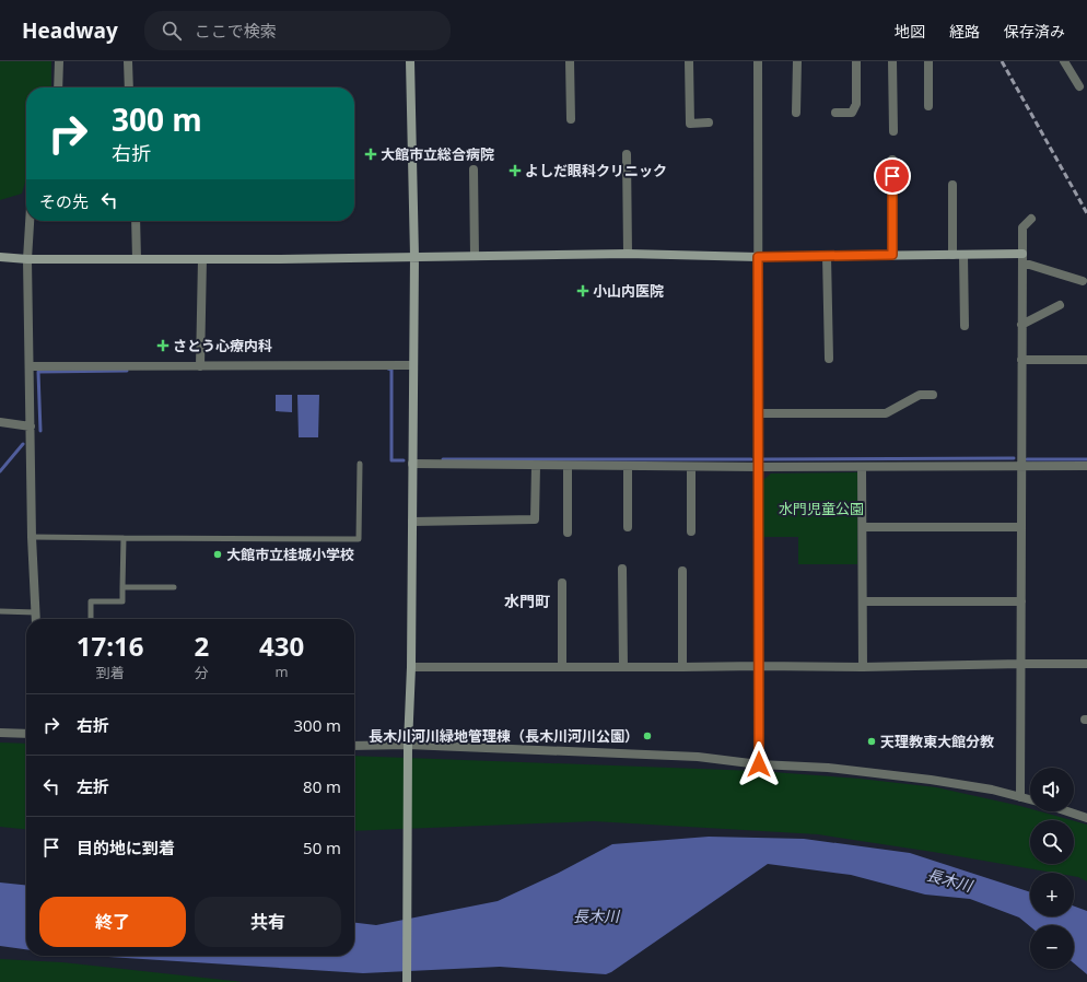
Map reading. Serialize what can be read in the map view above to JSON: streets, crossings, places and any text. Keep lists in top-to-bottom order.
{
  "districts": ["水門町"],
  "water": ["長木川"],
  "parks": ["水門児童公園"],
  "places": {
    "health": [
      "大館市立総合病院",
      "よしだ眼科クリニック",
      "小山内医院",
      "さとう心療内科"
    ],
    "other": ["大館市立桂城小学校", "長木川河川緑地管理棟（長木川河川公園）", "天理教東大館分教"]
  },
  "page": {
    "header": "Headway",
    "search": "ここで検索",
    "nav": ["地図", "経路", "保存済み"],
    "turn": ["300 m", "右折"],
    "then": "その先",
    "eta": [
      "17:16",
      "到着",
      "2",
      "分",
      "430",
      "m"
    ],
    "list": [
      {
        "name": "右折",
        "value": "300 m"
      },
      {
        "name": "左折",
        "value": "80 m"
      },
      {
        "name": "目的地に到着",
        "value": "50 m"
      }
    ],
    "map_buttons": ["+", "−"],
    "buttons": ["終了", "共有"]
  }
}
